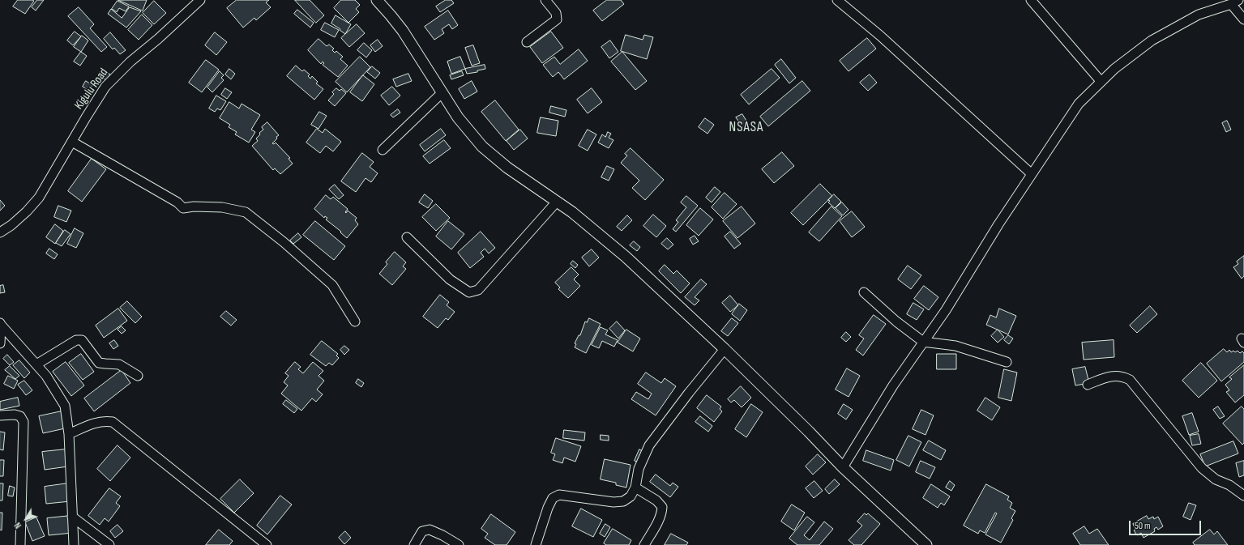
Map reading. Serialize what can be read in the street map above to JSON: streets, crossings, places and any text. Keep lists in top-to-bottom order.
{
  "streets": {
    "street": ["Kigulu Road"]
  },
  "districts": ["NSASA"],
  "scale_bar": "50 m",
  "north": "bottom left"
}
